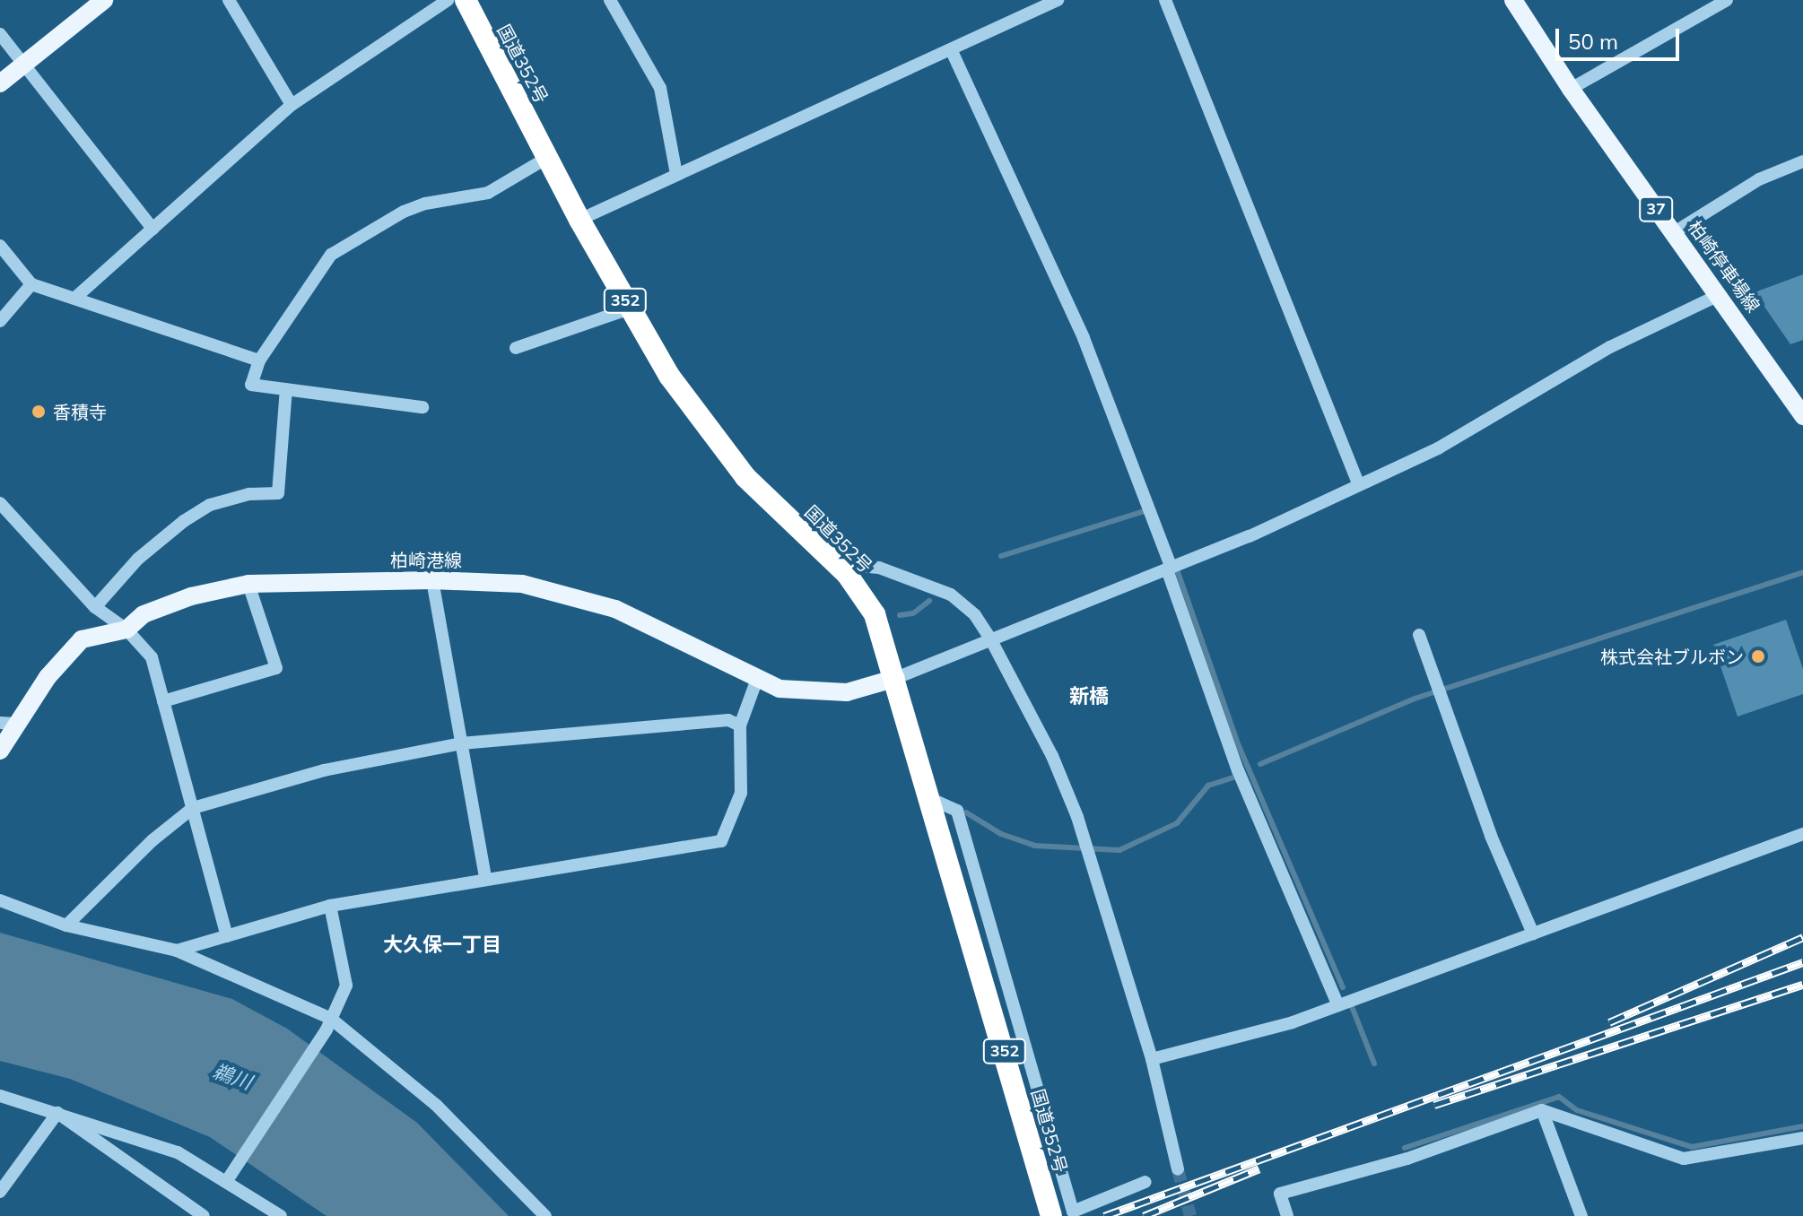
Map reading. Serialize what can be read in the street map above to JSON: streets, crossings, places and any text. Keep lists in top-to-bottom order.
{
  "streets": {
    "highway": ["国道352号", "352"],
    "main road": ["37", "柏崎停車場線", "柏崎港線"]
  },
  "crossings": [
    ["国道352号", "柏崎港線"]
  ],
  "districts": ["新橋", "大久保一丁目"],
  "water": ["鵜川"],
  "places": ["香積寺", "株式会社ブルボン"],
  "scale_bar": "50 m"
}
